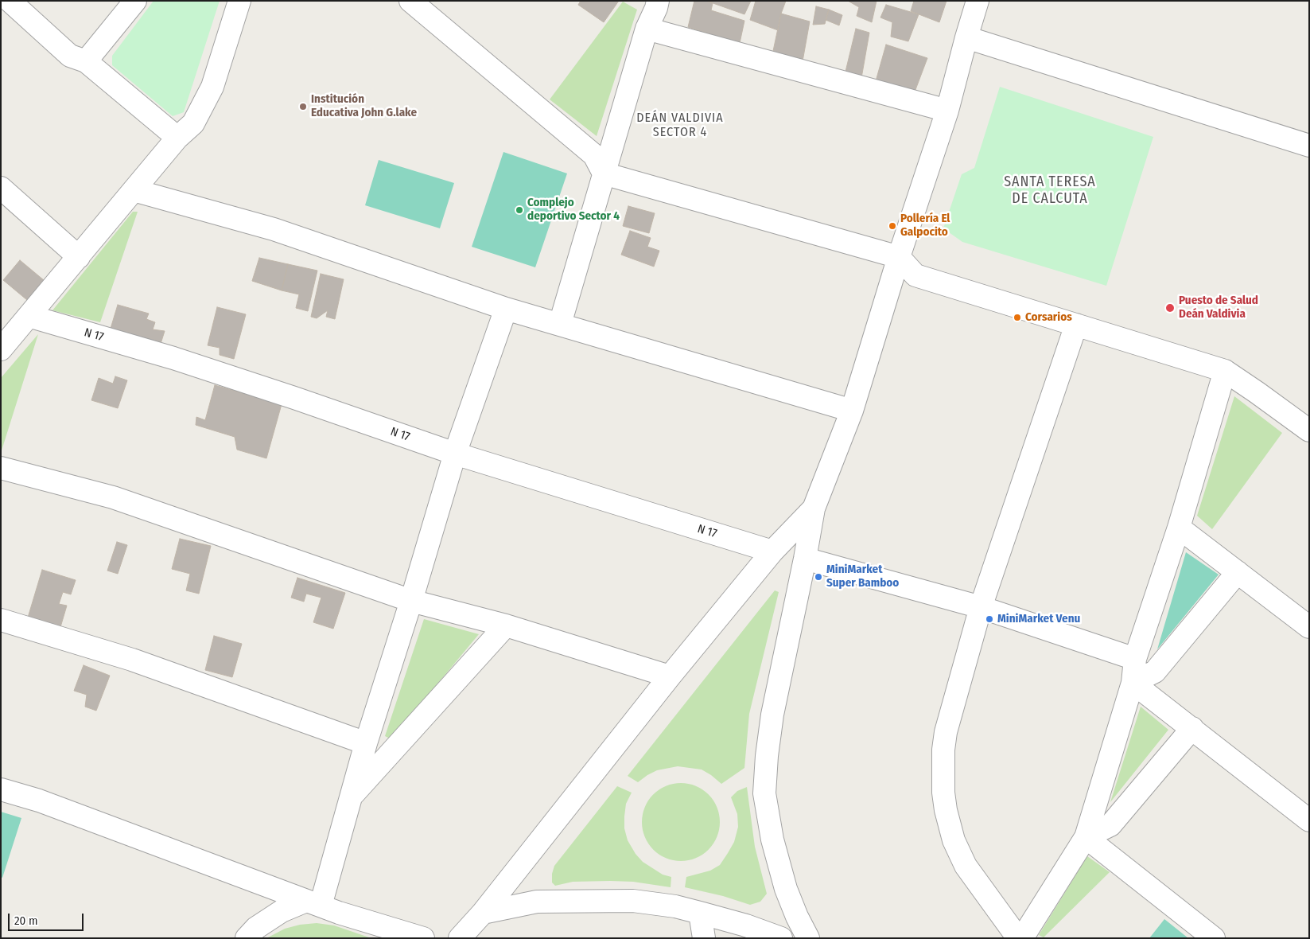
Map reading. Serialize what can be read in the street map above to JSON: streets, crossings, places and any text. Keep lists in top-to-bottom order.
{
  "streets": {
    "street": ["N 17"]
  },
  "districts": ["DEÁN VALDIVIA SECTOR 4", "SANTA TERESA DE CALCUTA"],
  "places": [
    "Institución Educativa John G.lake",
    "Complejo deportivo Sector 4",
    "Pollería El Galpocito",
    "Puesto de Salud Deán Valdivia",
    "Corsarios",
    "MiniMarket Super Bamboo",
    "MiniMarket Venu"
  ],
  "scale_bar": "20 m"
}
